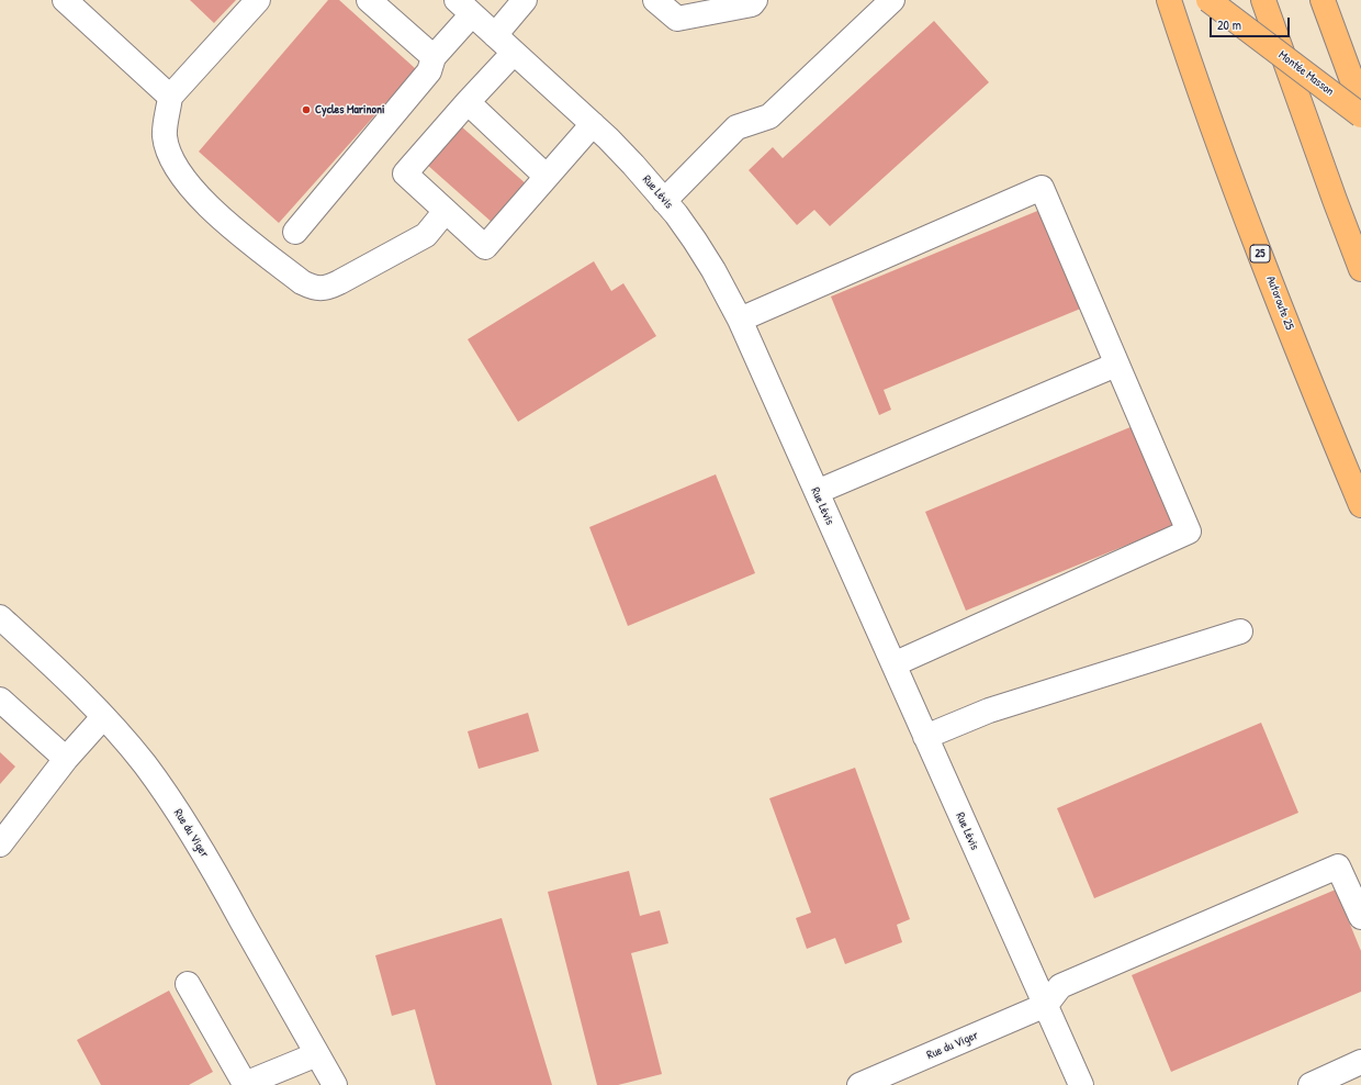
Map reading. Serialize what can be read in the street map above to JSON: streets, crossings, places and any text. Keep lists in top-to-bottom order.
{
  "streets": {
    "main road": ["Montée Masson", "25", "Autoroute 25"],
    "street": ["Rue Lévis", "Rue du Viger"]
  },
  "crossings": [
    ["Rue Lévis", "Rue du Viger"]
  ],
  "places": ["Cycles Marinoni"],
  "scale_bar": "20 m"
}
